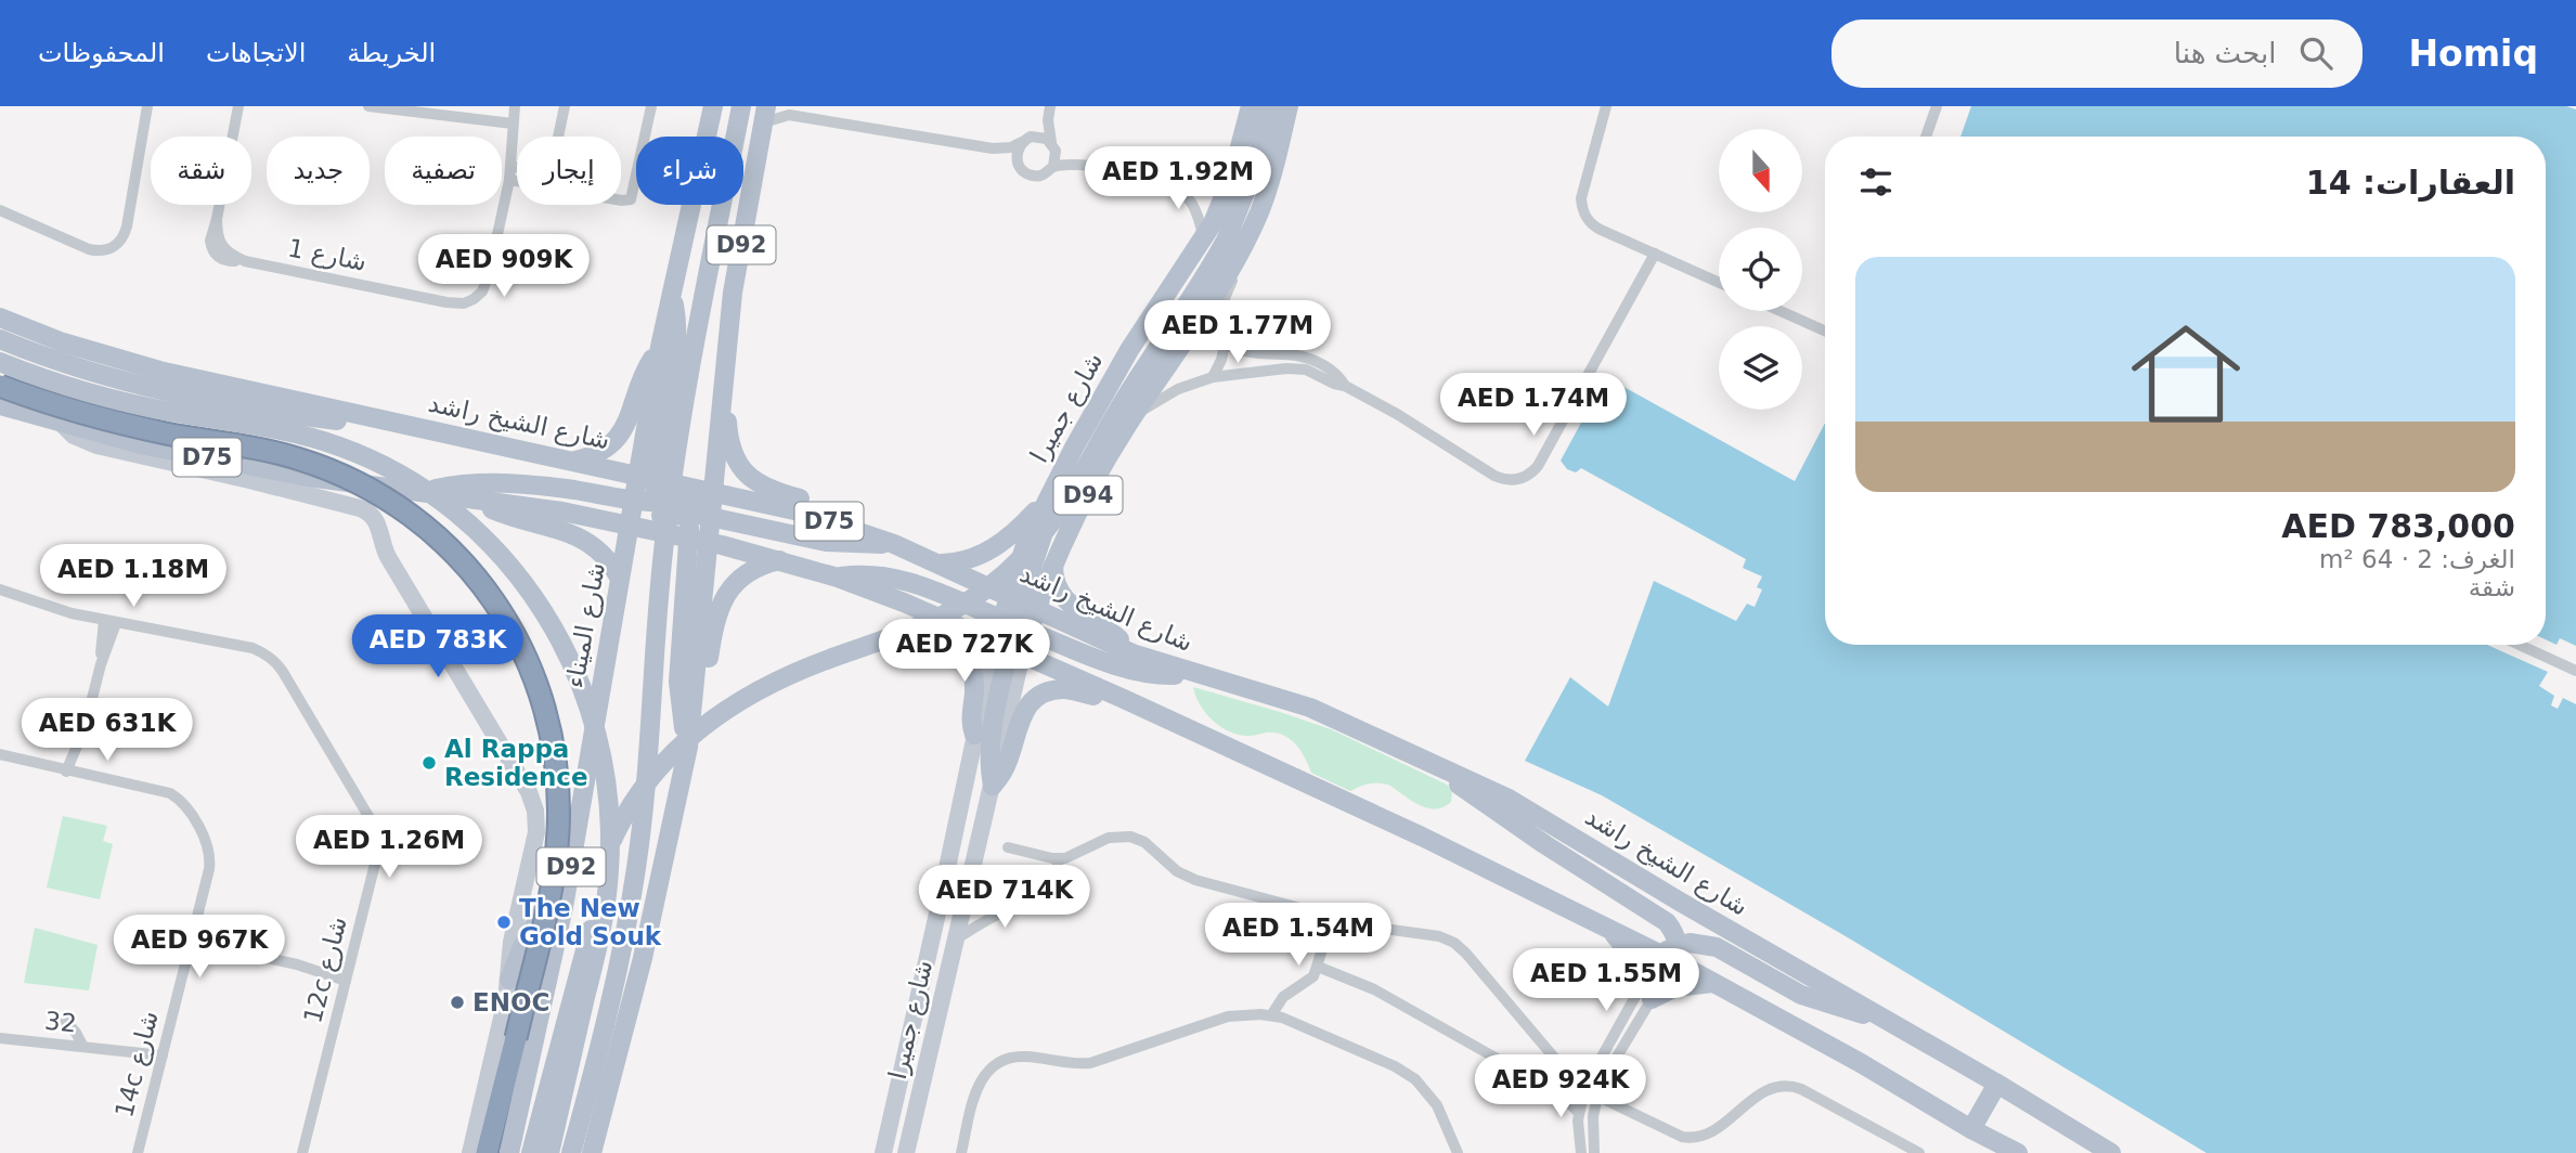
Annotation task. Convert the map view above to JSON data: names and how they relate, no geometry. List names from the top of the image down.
{
  "streets": {
    "main road": [
      "D92",
      "شارع جميرا",
      "شارع الشيخ راشد",
      "D75",
      "D94",
      "شارع الميناء"
    ],
    "street": [
      "شارع 1",
      "12c شارع",
      "32",
      "14c شارع"
    ]
  },
  "crossings": [
    ["D92", "شارع الشيخ راشد"],
    ["شارع جميرا", "شارع الشيخ راشد"],
    ["شارع الشيخ راشد", "شارع الميناء"],
    ["32", "14c شارع"]
  ],
  "places": ["Al Rappa Residence", "The New Gold Souk", "ENOC"],
  "north": "bottom",
  "page": {
    "header": "Homiq",
    "search": "ابحث هنا",
    "nav": ["الخريطة", "الاتجاهات", "المحفوظات"],
    "chip": [
      "شراء",
      "إيجار",
      "تصفية",
      "جديد",
      "شقة"
    ],
    "heading": "العقارات: 14",
    "price": [
      "AED 1.92M",
      "AED 909K",
      "AED 1.77M",
      "AED 1.74M",
      "AED 1.18M",
      "AED 783K",
      "AED 727K",
      "AED 631K",
      "AED 1.26M",
      "AED 714K",
      "AED 1.54M",
      "AED 967K",
      "AED 1.55M",
      "AED 924K"
    ],
    "list": [
      {
        "name": "AED 783,000",
        "note": "الغرف: 2 · 64 m² · شقة"
      }
    ]
  }
}
